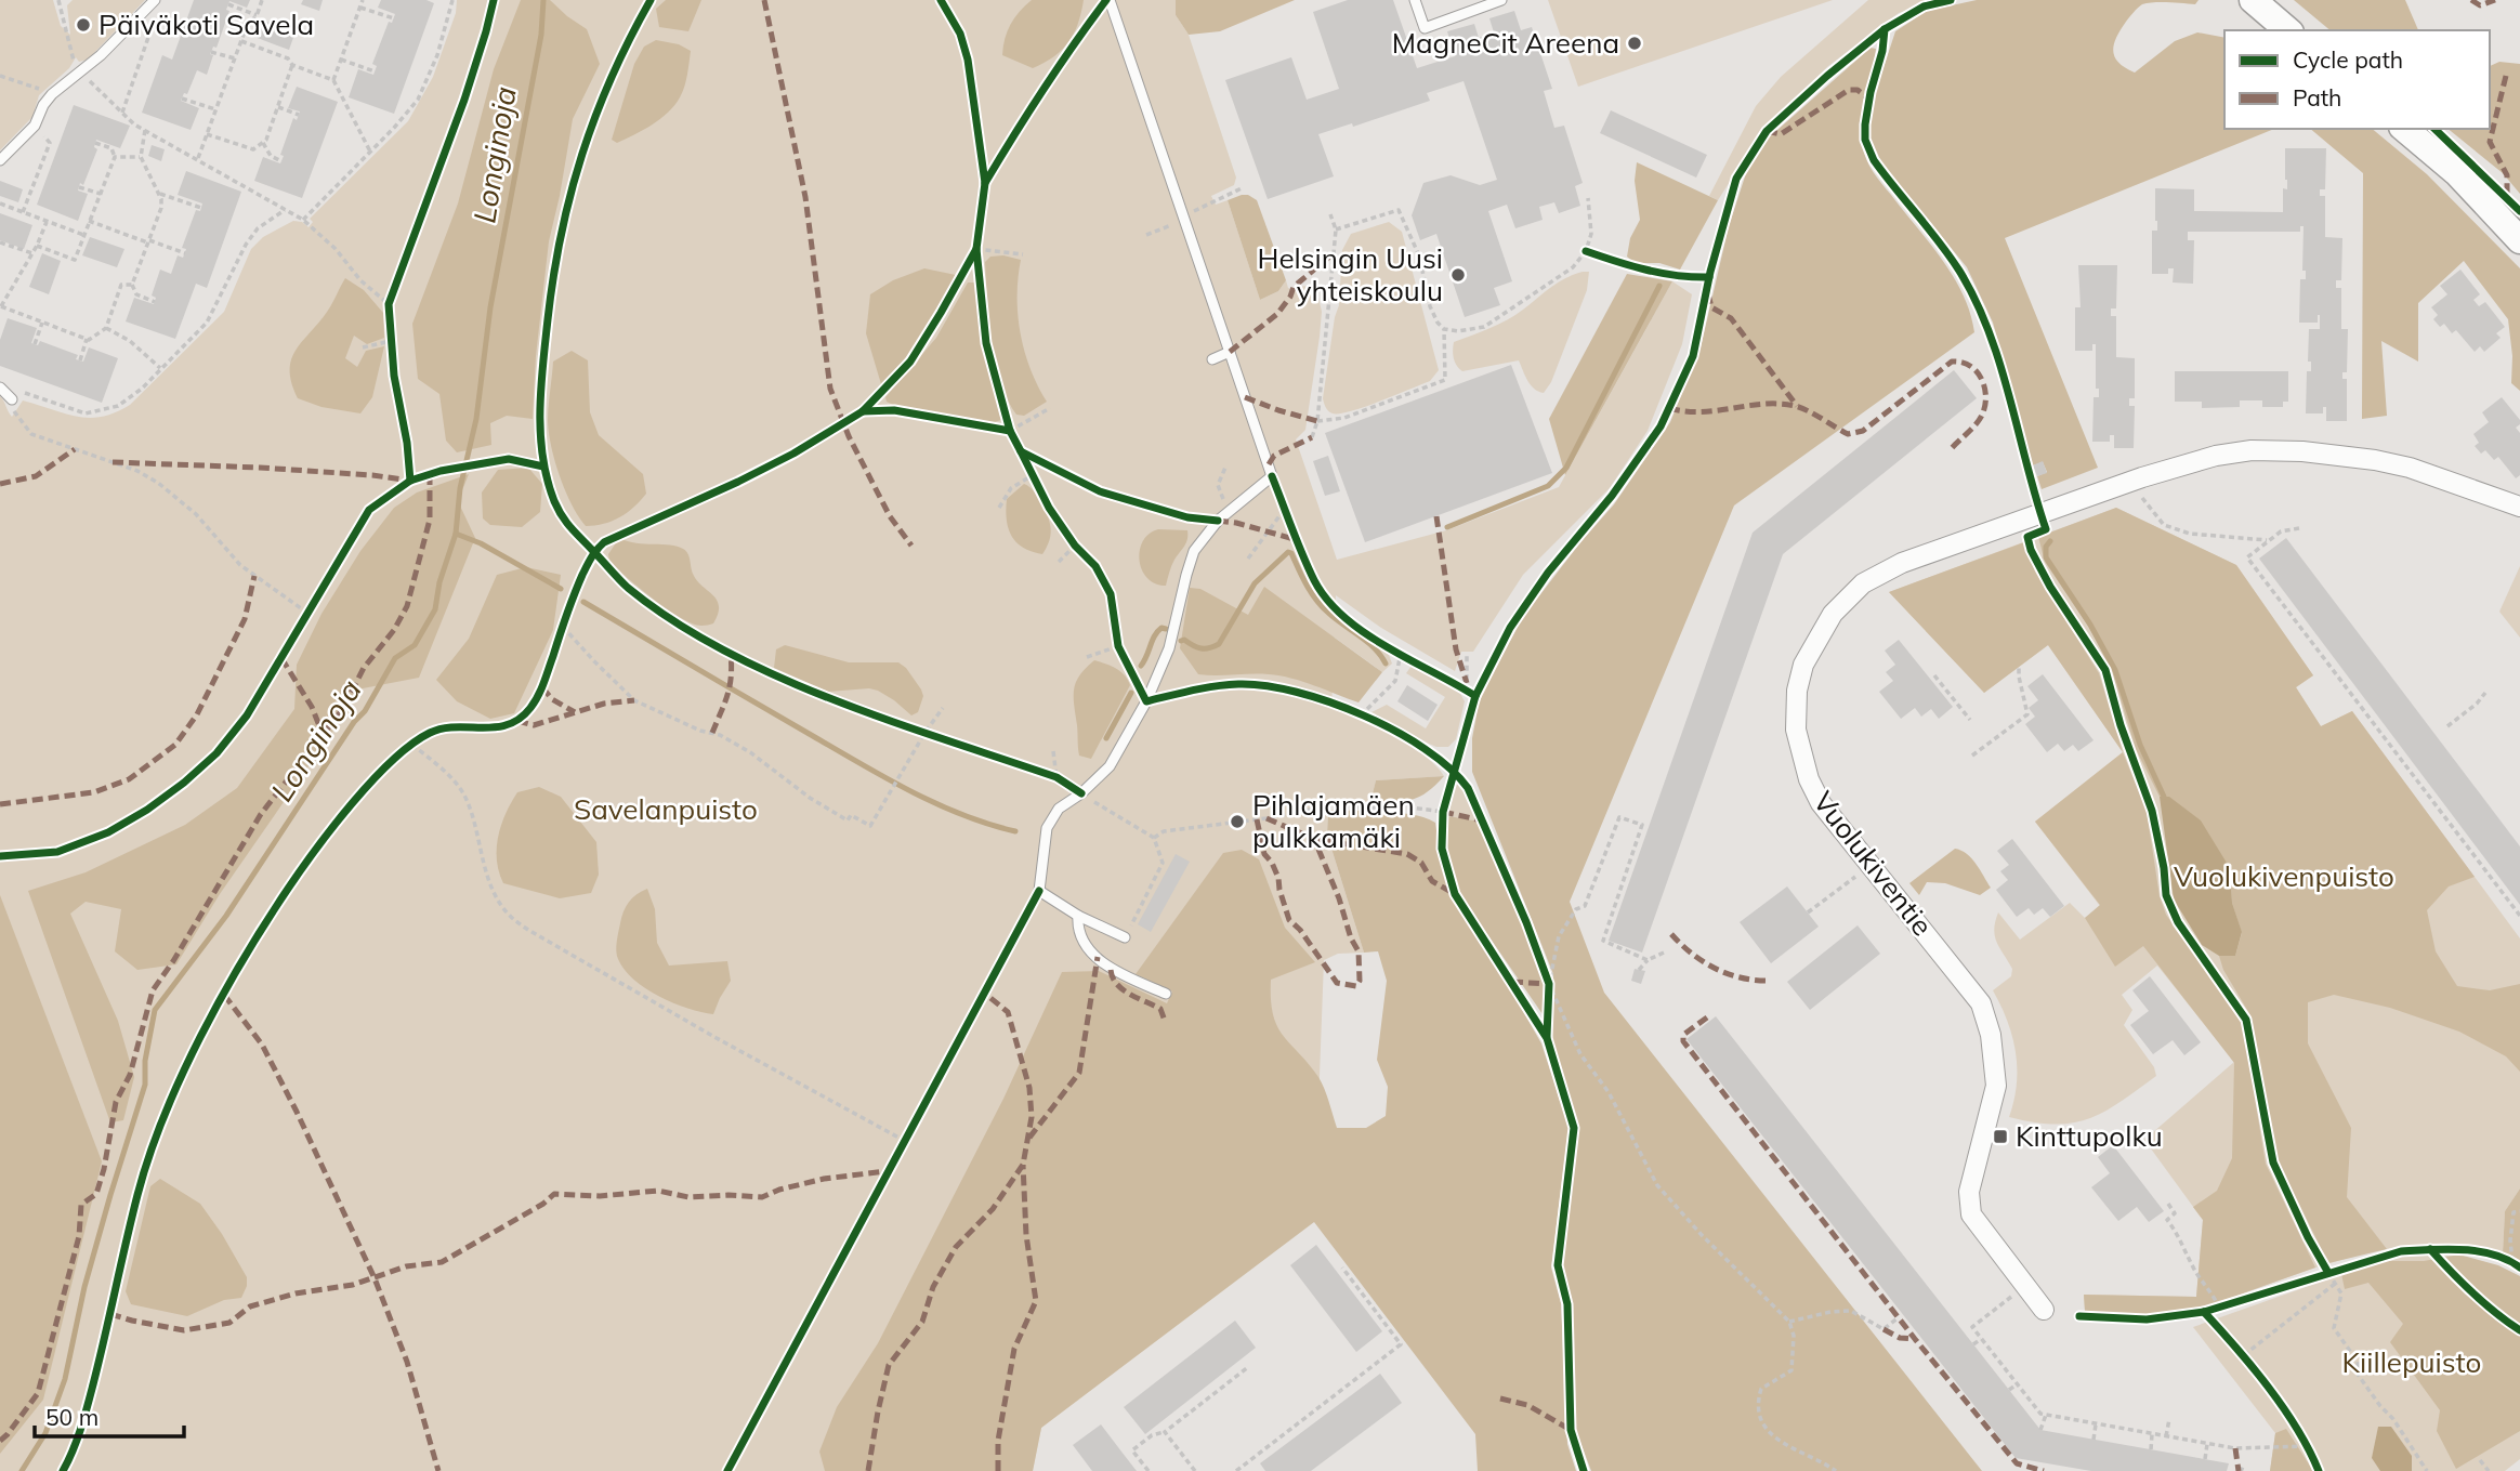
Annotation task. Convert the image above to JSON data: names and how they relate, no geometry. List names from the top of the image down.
{
  "streets": {
    "street": ["Vuolukiventie"]
  },
  "water": ["Longinoja"],
  "parks": ["Savelanpuisto", "Vuolukivenpuisto", "Kiillepuisto"],
  "places": {
    "other": [
      "Päiväkoti Savela",
      "MagneCit Areena",
      "Helsingin Uusi yhteiskoulu",
      "Pihlajamäen pulkkamäki"
    ],
    "transit": ["Kinttupolku"]
  },
  "legend": ["Cycle path", "Path"],
  "scale_bar": "50 m"
}
